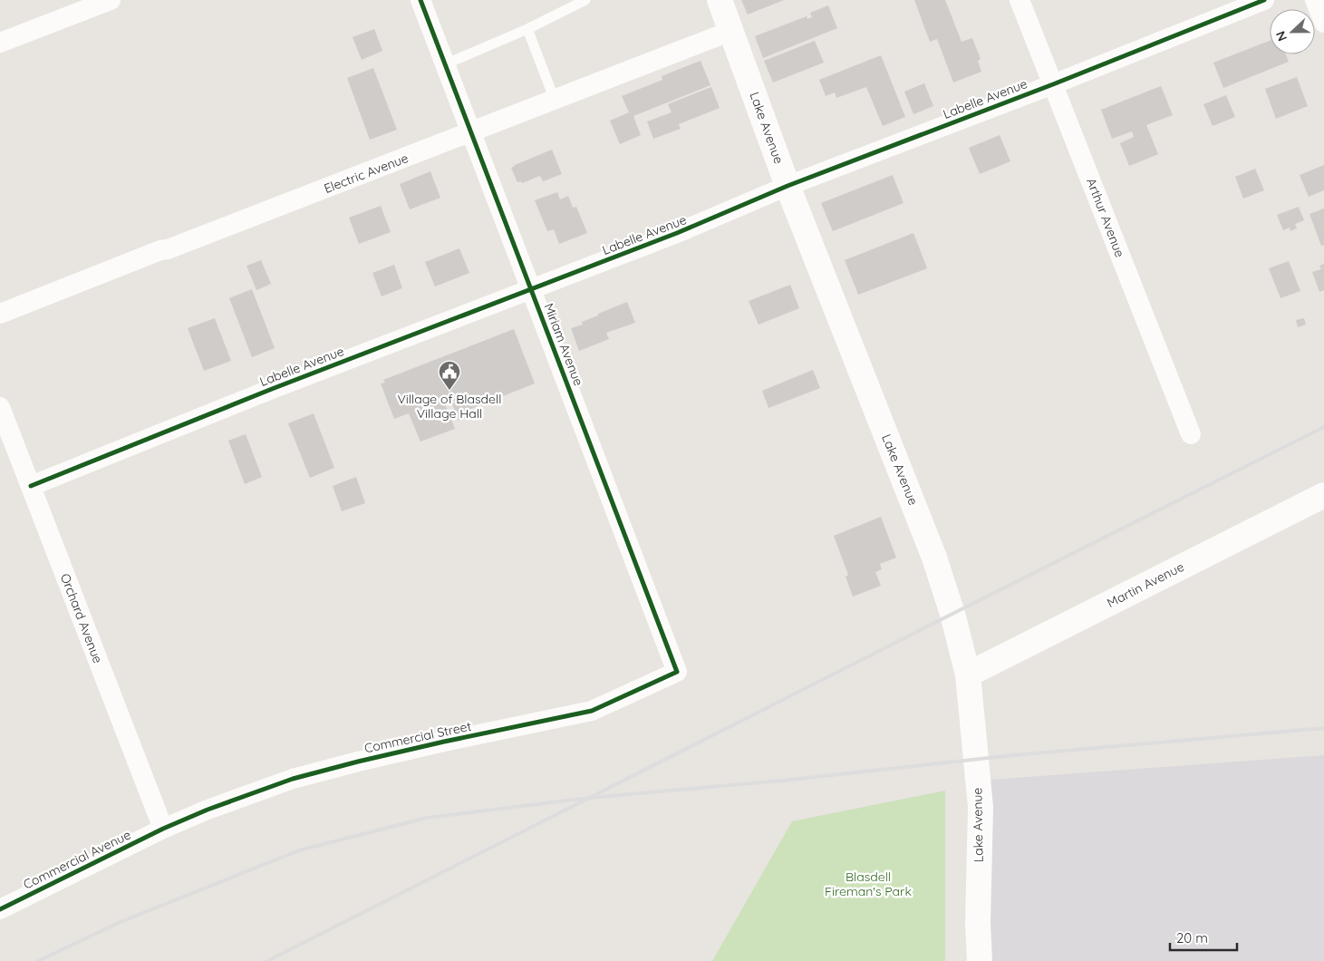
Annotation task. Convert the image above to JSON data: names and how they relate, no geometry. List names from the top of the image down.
{
  "streets": {
    "street": [
      "Labelle Avenue",
      "Lake Avenue",
      "Electric Avenue",
      "Arthur Avenue",
      "Miriam Avenue",
      "Martin Avenue",
      "Orchard Avenue",
      "Commercial Street",
      "Commercial Avenue"
    ]
  },
  "crossings": [
    ["Labelle Avenue", "Lake Avenue"],
    ["Labelle Avenue", "Arthur Avenue"],
    ["Labelle Avenue", "Miriam Avenue"],
    ["Labelle Avenue", "Orchard Avenue"],
    ["Lake Avenue", "Electric Avenue"],
    ["Lake Avenue", "Martin Avenue"],
    ["Electric Avenue", "Miriam Avenue"],
    ["Miriam Avenue", "Commercial Street"],
    ["Orchard Avenue", "Commercial Street"],
    ["Orchard Avenue", "Commercial Avenue"],
    ["Commercial Street", "Commercial Avenue"]
  ],
  "parks": ["Blasdell Fireman's Park"],
  "places": {
    "public building": ["Village of Blasdell Village Hall"]
  },
  "scale_bar": "20 m",
  "north": "left"
}
